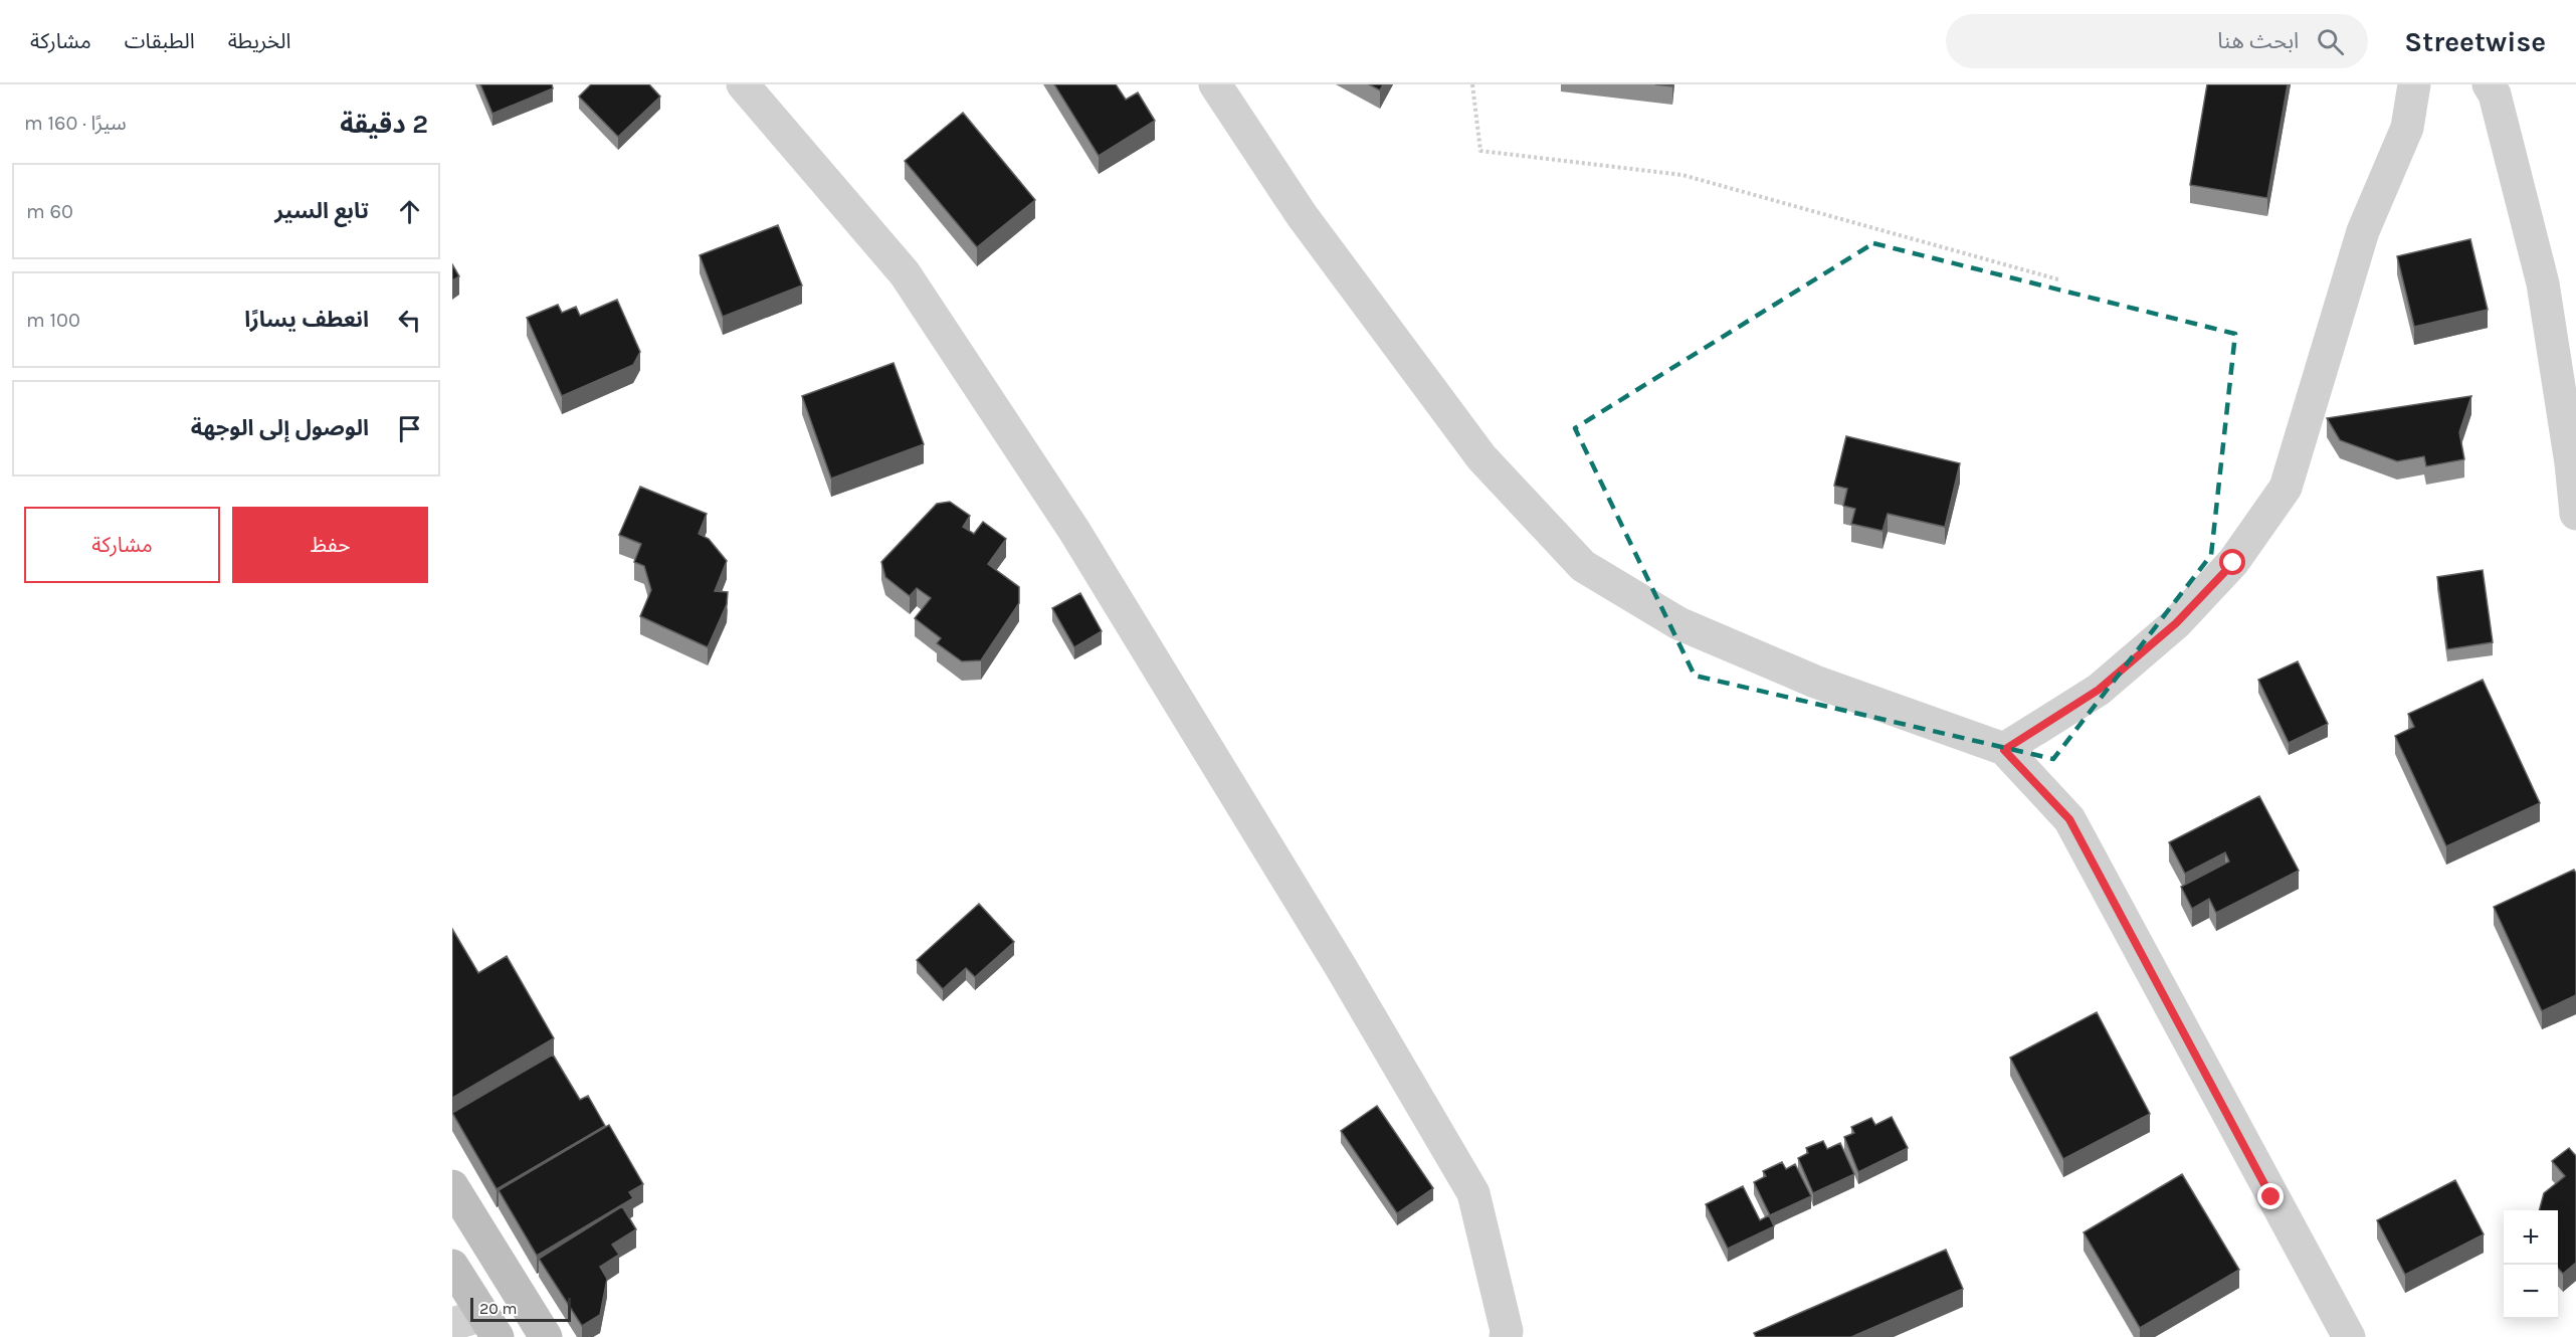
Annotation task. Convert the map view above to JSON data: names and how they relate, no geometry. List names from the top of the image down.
{
  "scale_bar": "20 m",
  "page": {
    "header": "Streetwise",
    "search": "ابحث هنا",
    "nav": ["الخريطة", "الطبقات", "مشاركة"],
    "heading": ["2 دقيقة", "سيرًا · 160 m"],
    "list": [
      ["تابع السير", "60 m"],
      ["انعطف يسارًا", "100 m"],
      "الوصول إلى الوجهة"
    ],
    "buttons": ["حفظ", "مشاركة"],
    "map_buttons": ["+", "−"],
    "scale": "20 m"
  }
}
